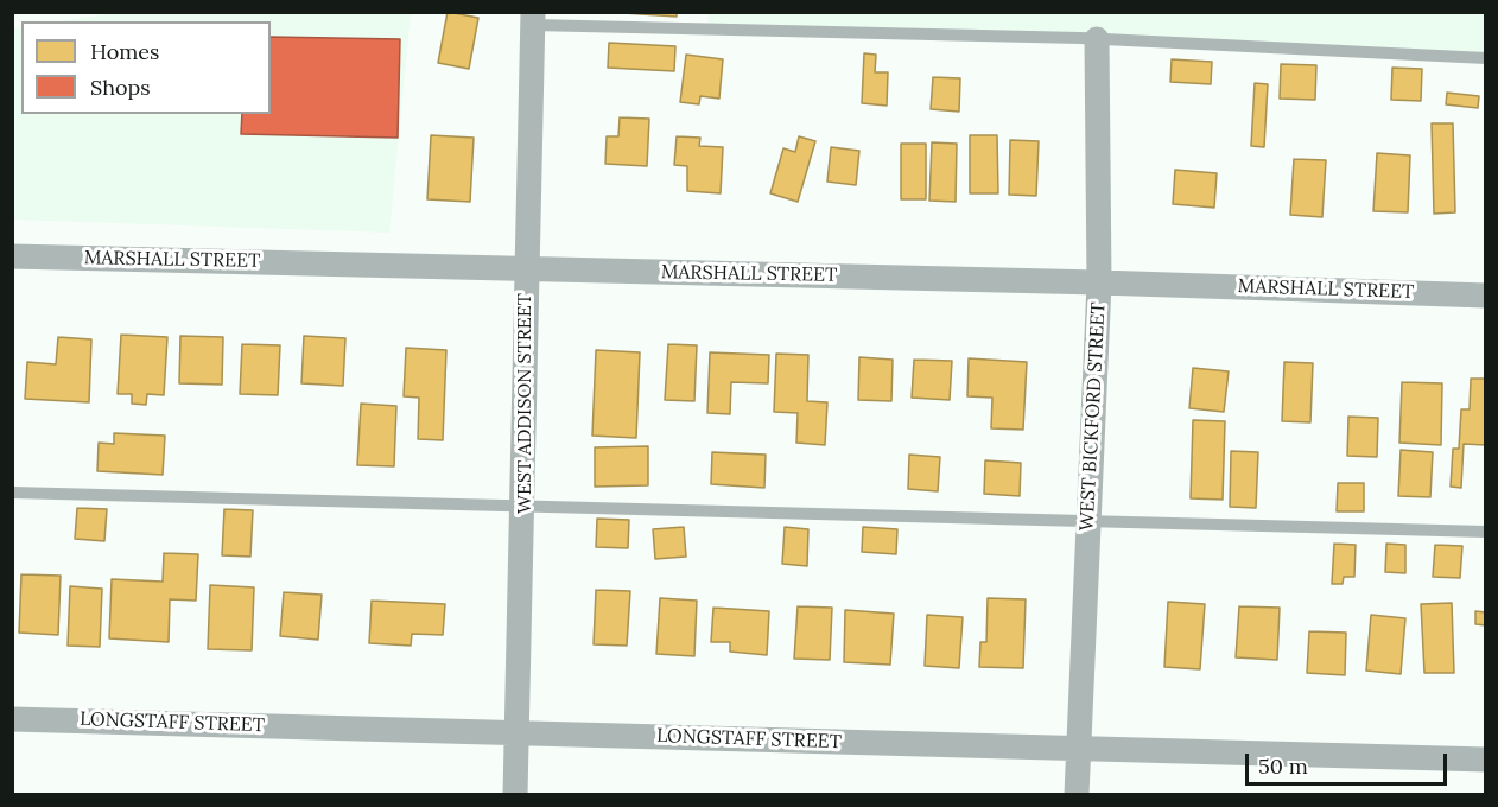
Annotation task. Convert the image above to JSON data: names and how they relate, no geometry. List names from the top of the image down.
{
  "streets": {
    "street": [
      "MARSHALL STREET",
      "WEST ADDISON STREET",
      "WEST BICKFORD STREET",
      "LONGSTAFF STREET"
    ]
  },
  "crossings": [
    ["MARSHALL STREET", "WEST ADDISON STREET"],
    ["MARSHALL STREET", "WEST BICKFORD STREET"],
    ["WEST ADDISON STREET", "LONGSTAFF STREET"],
    ["WEST BICKFORD STREET", "LONGSTAFF STREET"]
  ],
  "legend": ["Homes", "Shops"],
  "scale_bar": "50 m"
}
